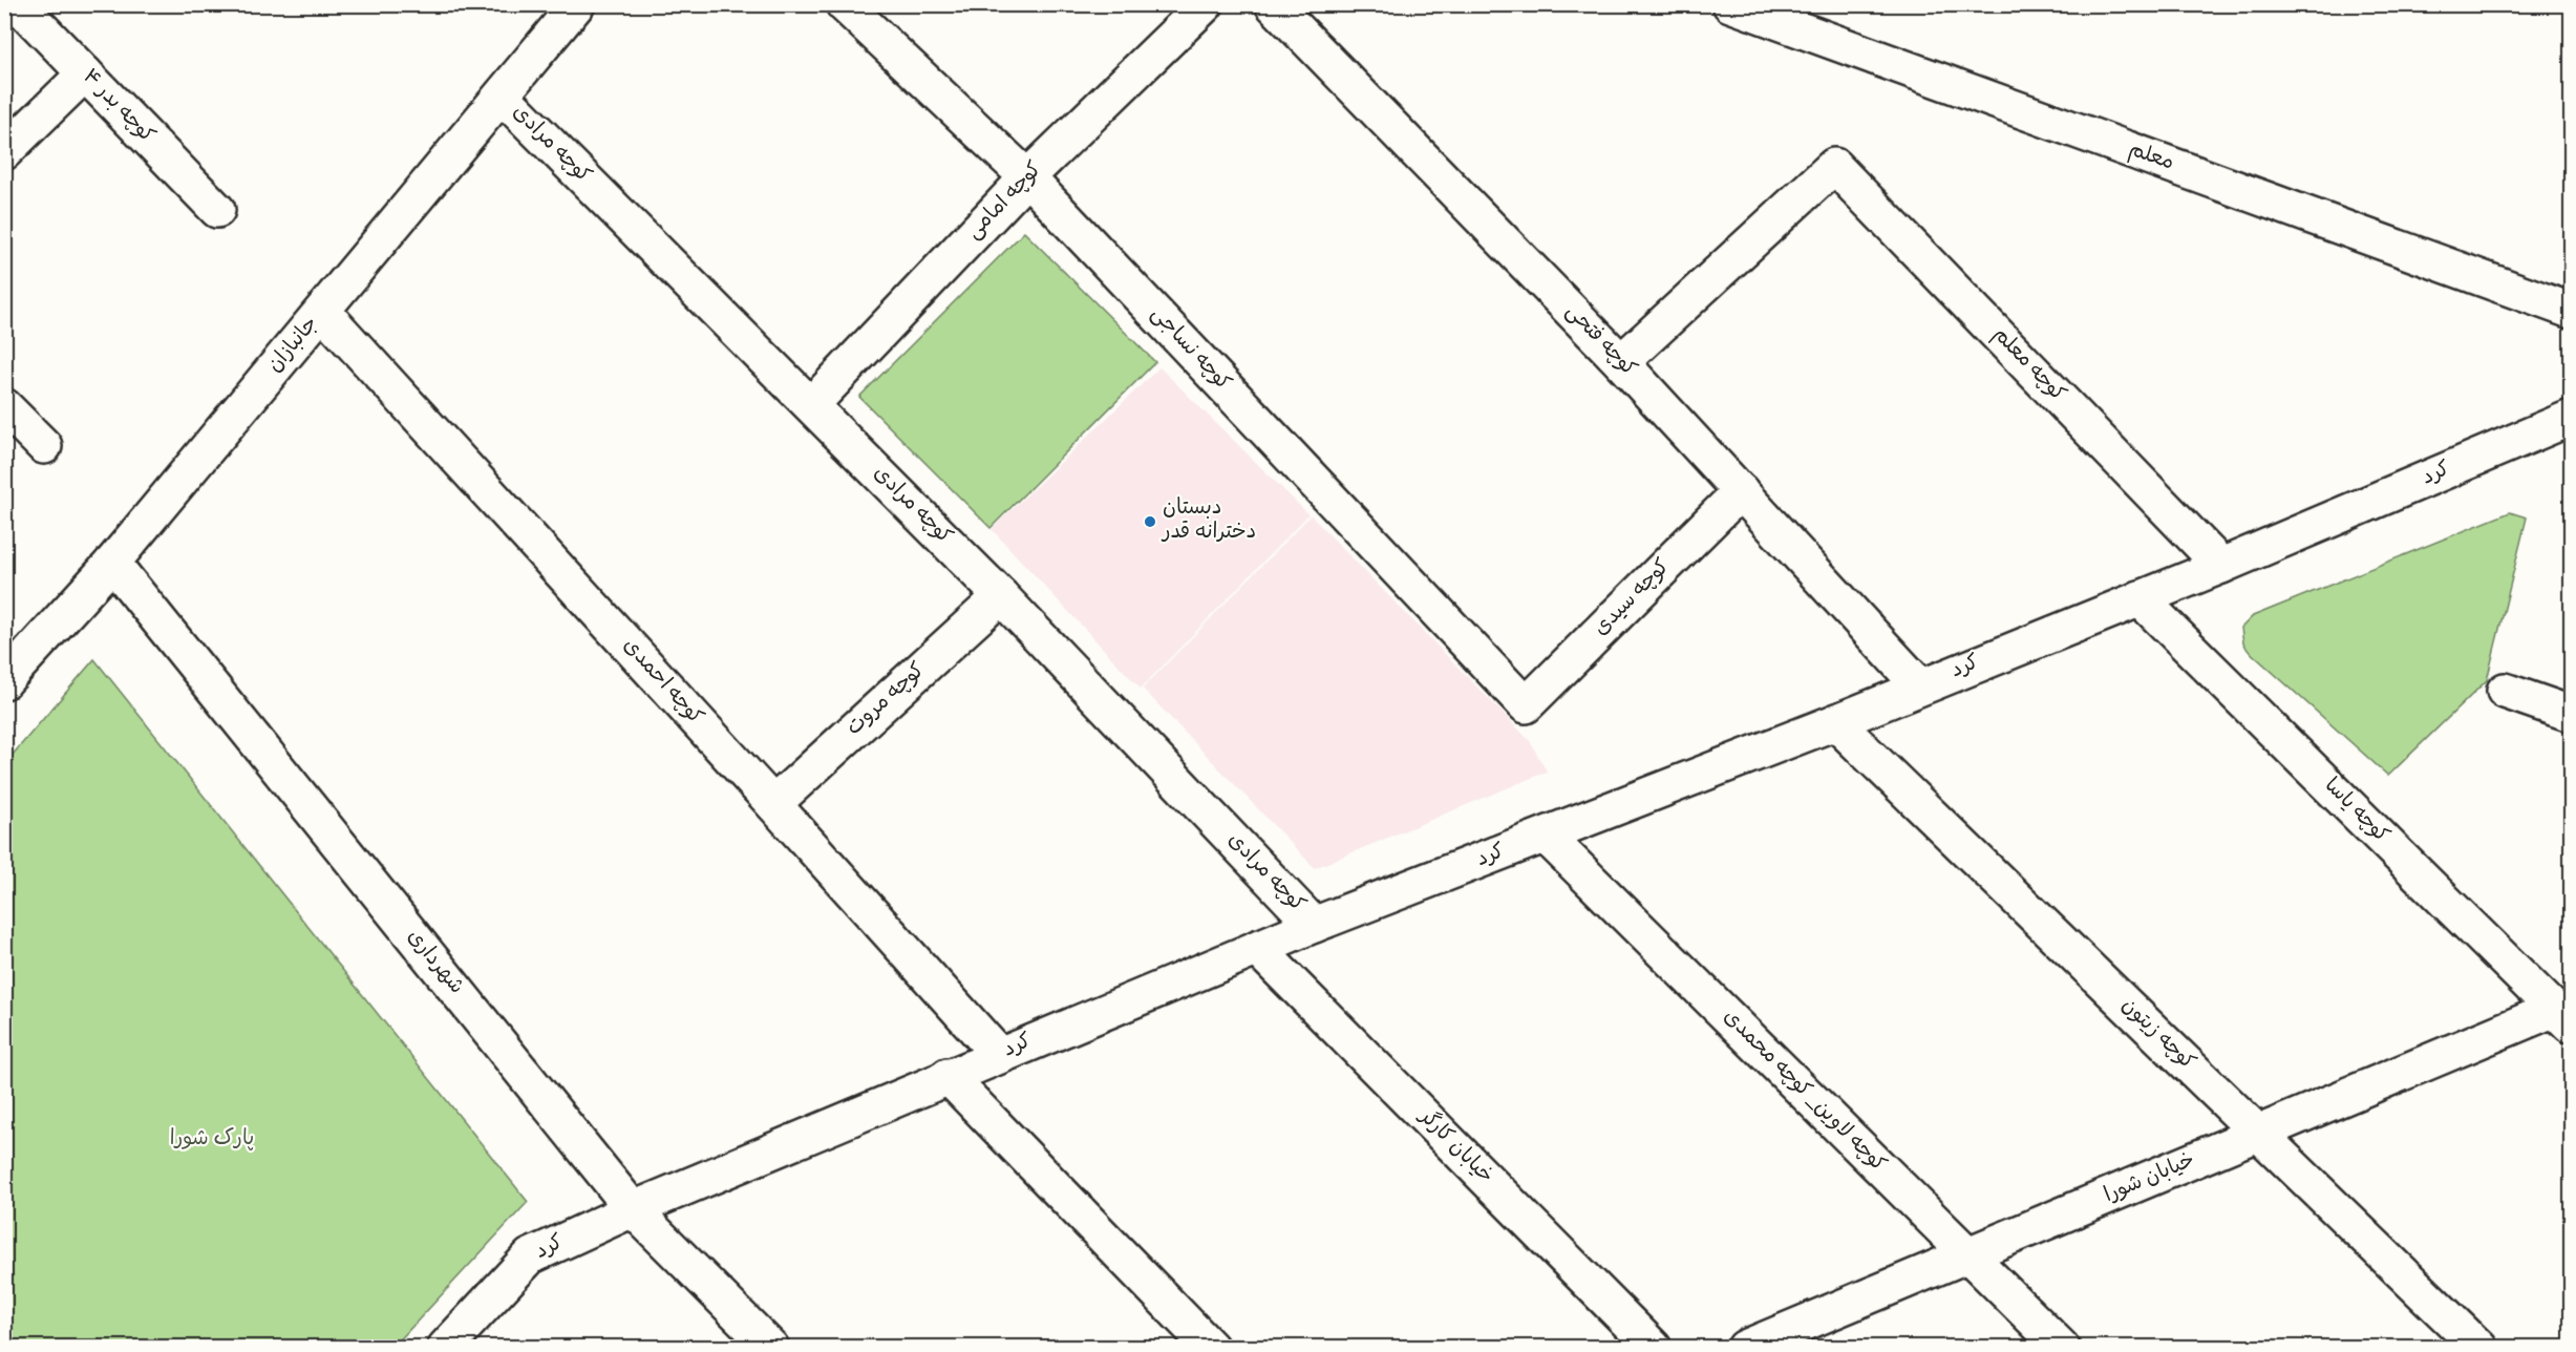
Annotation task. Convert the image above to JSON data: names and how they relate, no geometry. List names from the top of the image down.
{
  "streets": {
    "street": [
      "کوچه بدر ۴",
      "کوچه مرادی",
      "معلم",
      "کوچه امامی",
      "کوچه فتحی",
      "جانبازان",
      "کوچه نساجی",
      "کوچه معلم",
      "کرد",
      "کوچه سیدی",
      "کوچه احمدی",
      "کوچه مروت",
      "کوچه یاسا",
      "شهرداری",
      "کوچه زیتون",
      "کوچه لاوین_ کوچه محمدی",
      "خیابان کارگر",
      "خیابان شورا"
    ]
  },
  "crossings": [
    ["کوچه مرادی", "کوچه امامی"],
    ["کوچه مرادی", "جانبازان"],
    ["کوچه مرادی", "کرد"],
    ["کوچه مرادی", "کوچه مروت"],
    ["کوچه امامی", "کوچه نساجی"],
    ["کوچه فتحی", "کوچه معلم"],
    ["کوچه فتحی", "کرد"],
    ["کوچه فتحی", "کوچه سیدی"],
    ["جانبازان", "کوچه احمدی"],
    ["جانبازان", "شهرداری"],
    ["کوچه نساجی", "کوچه سیدی"],
    ["کوچه معلم", "کرد"],
    ["کرد", "کوچه احمدی"],
    ["کرد", "کوچه یاسا"],
    ["کرد", "شهرداری"],
    ["کرد", "کوچه زیتون"],
    ["کرد", "کوچه لاوین_ کوچه محمدی"],
    ["کرد", "خیابان کارگر"],
    ["کوچه احمدی", "کوچه مروت"],
    ["کوچه یاسا", "خیابان شورا"],
    ["کوچه زیتون", "خیابان شورا"],
    ["کوچه لاوین_ کوچه محمدی", "خیابان شورا"]
  ],
  "parks": ["پارک شورا"],
  "places": ["دبستان دخترانه قدر"]
}
